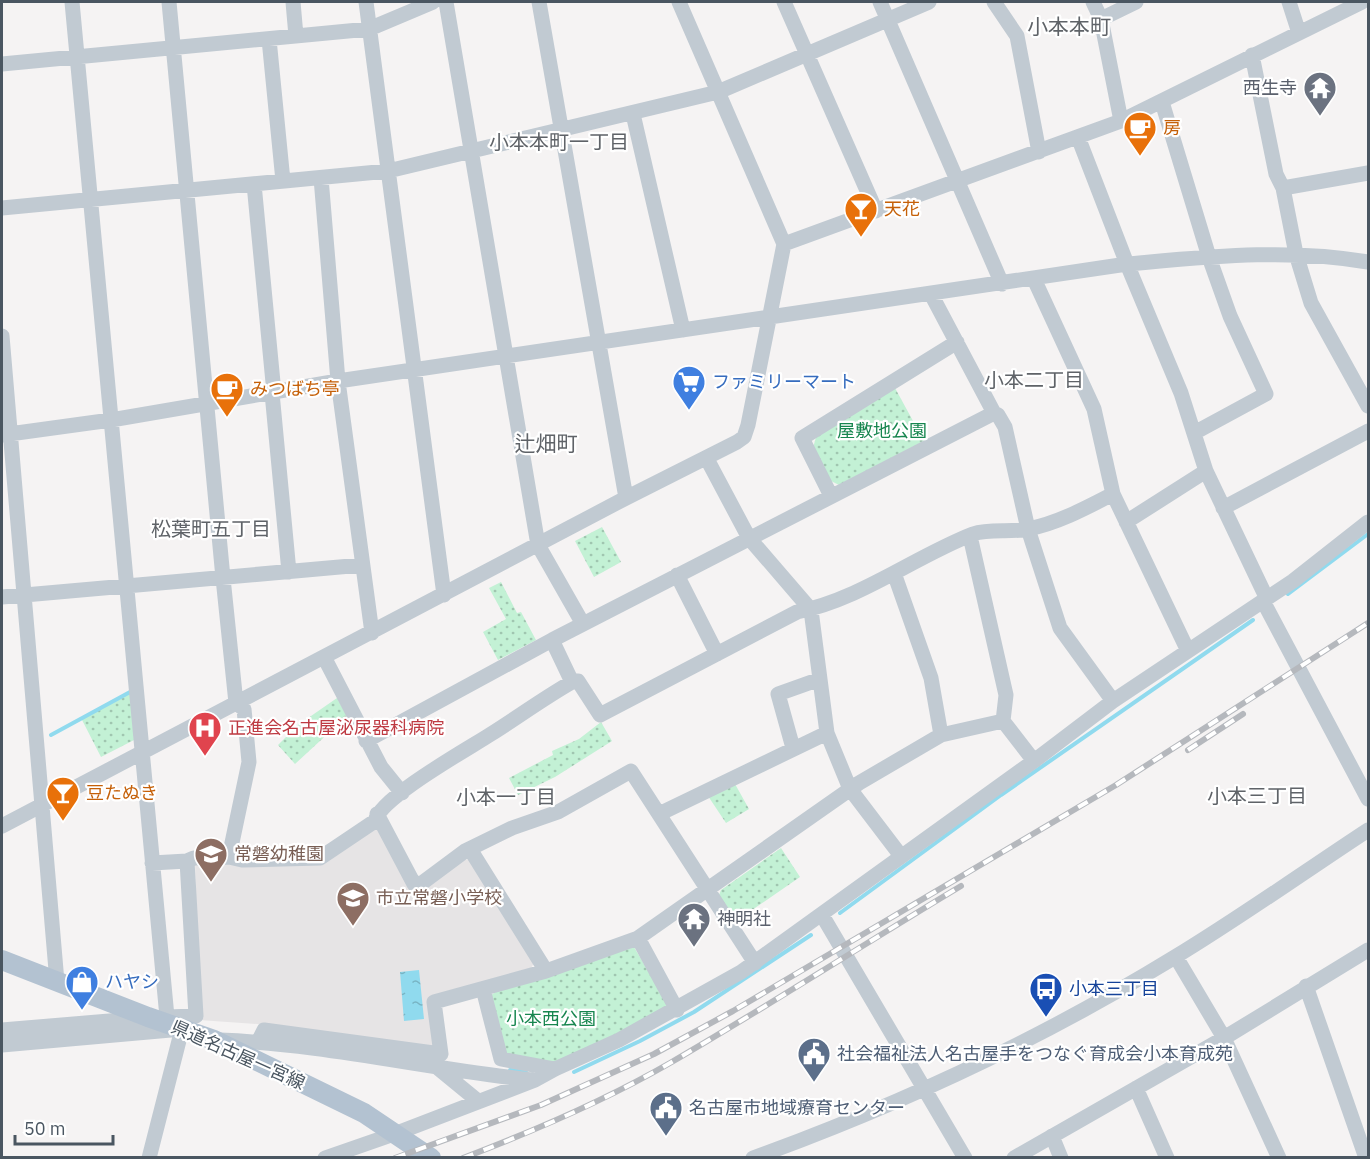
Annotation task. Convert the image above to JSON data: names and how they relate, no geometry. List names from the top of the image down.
{
  "streets": {
    "main road": ["県道名古屋一宮線"]
  },
  "districts": [
    "小本本町",
    "小本本町一丁目",
    "小本二丁目",
    "辻畑町",
    "松葉町五丁目",
    "小本三丁目",
    "小本一丁目"
  ],
  "parks": ["屋敷地公園", "小本西公園"],
  "places": {
    "temple": ["西生寺", "神明社"],
    "cafe": ["房", "みつばち亭"],
    "bar": ["天花", "豆たぬき"],
    "supermarket": ["ファミリーマート"],
    "hospital": ["正進会名古屋泌尿器科病院"],
    "school or university": ["常磐幼稚園", "市立常磐小学校"],
    "shop": ["ハヤシ"],
    "bus stop": ["小本三丁目"],
    "public building": ["社会福祉法人名古屋手をつなぐ育成会小本育成苑", "名古屋市地域療育センター"]
  },
  "scale_bar": "50 m"
}
